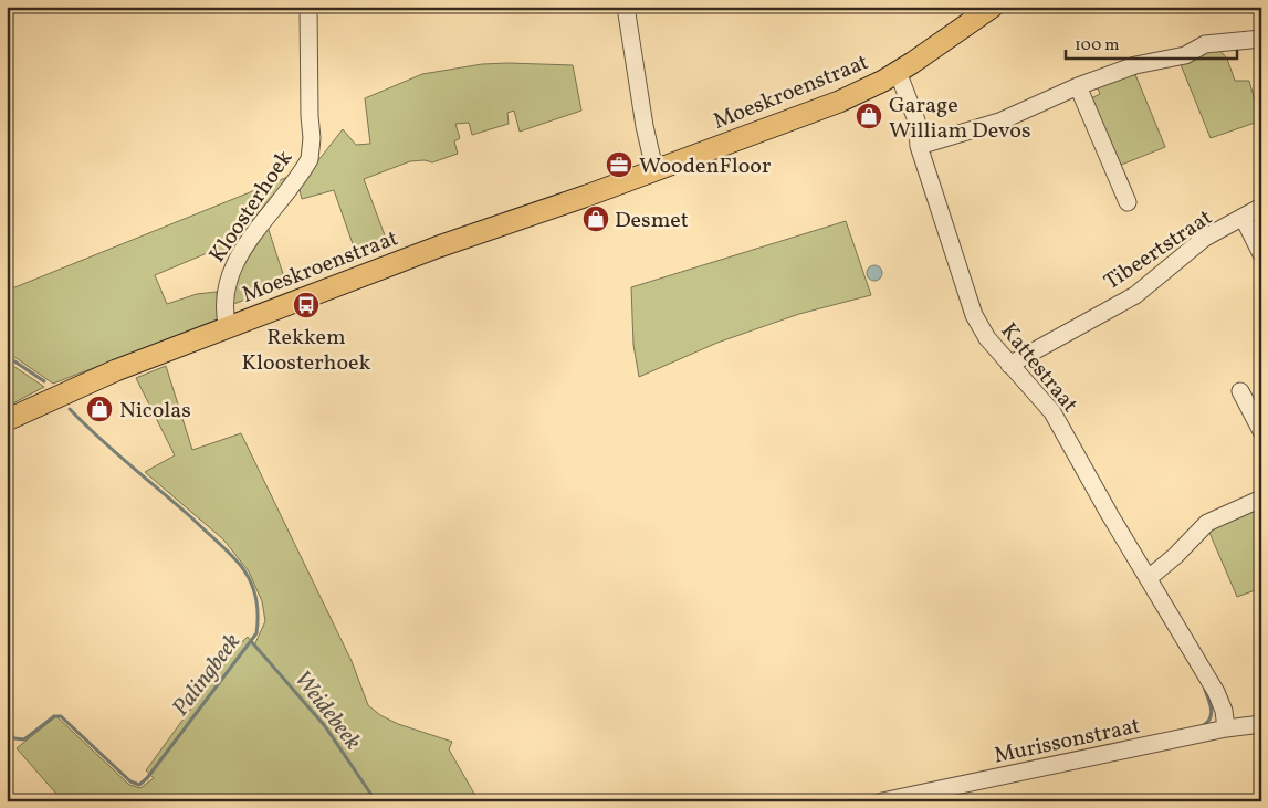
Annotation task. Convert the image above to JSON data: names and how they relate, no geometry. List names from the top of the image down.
{
  "streets": {
    "main road": ["Moeskroenstraat"],
    "street": [
      "Kloosterhoek",
      "Tibeertstraat",
      "Kattestraat",
      "Murissonstraat"
    ]
  },
  "crossings": [
    ["Moeskroenstraat", "Kloosterhoek"],
    ["Moeskroenstraat", "Kattestraat"],
    ["Tibeertstraat", "Kattestraat"],
    ["Kattestraat", "Murissonstraat"]
  ],
  "water": ["Palingbeek", "Weidebeek"],
  "places": {
    "shop": ["Garage William Devos", "Desmet", "Nicolas"],
    "office": ["WoodenFloor"],
    "bus stop": ["Rekkem Kloosterhoek"]
  },
  "scale_bar": "100 m"
}
